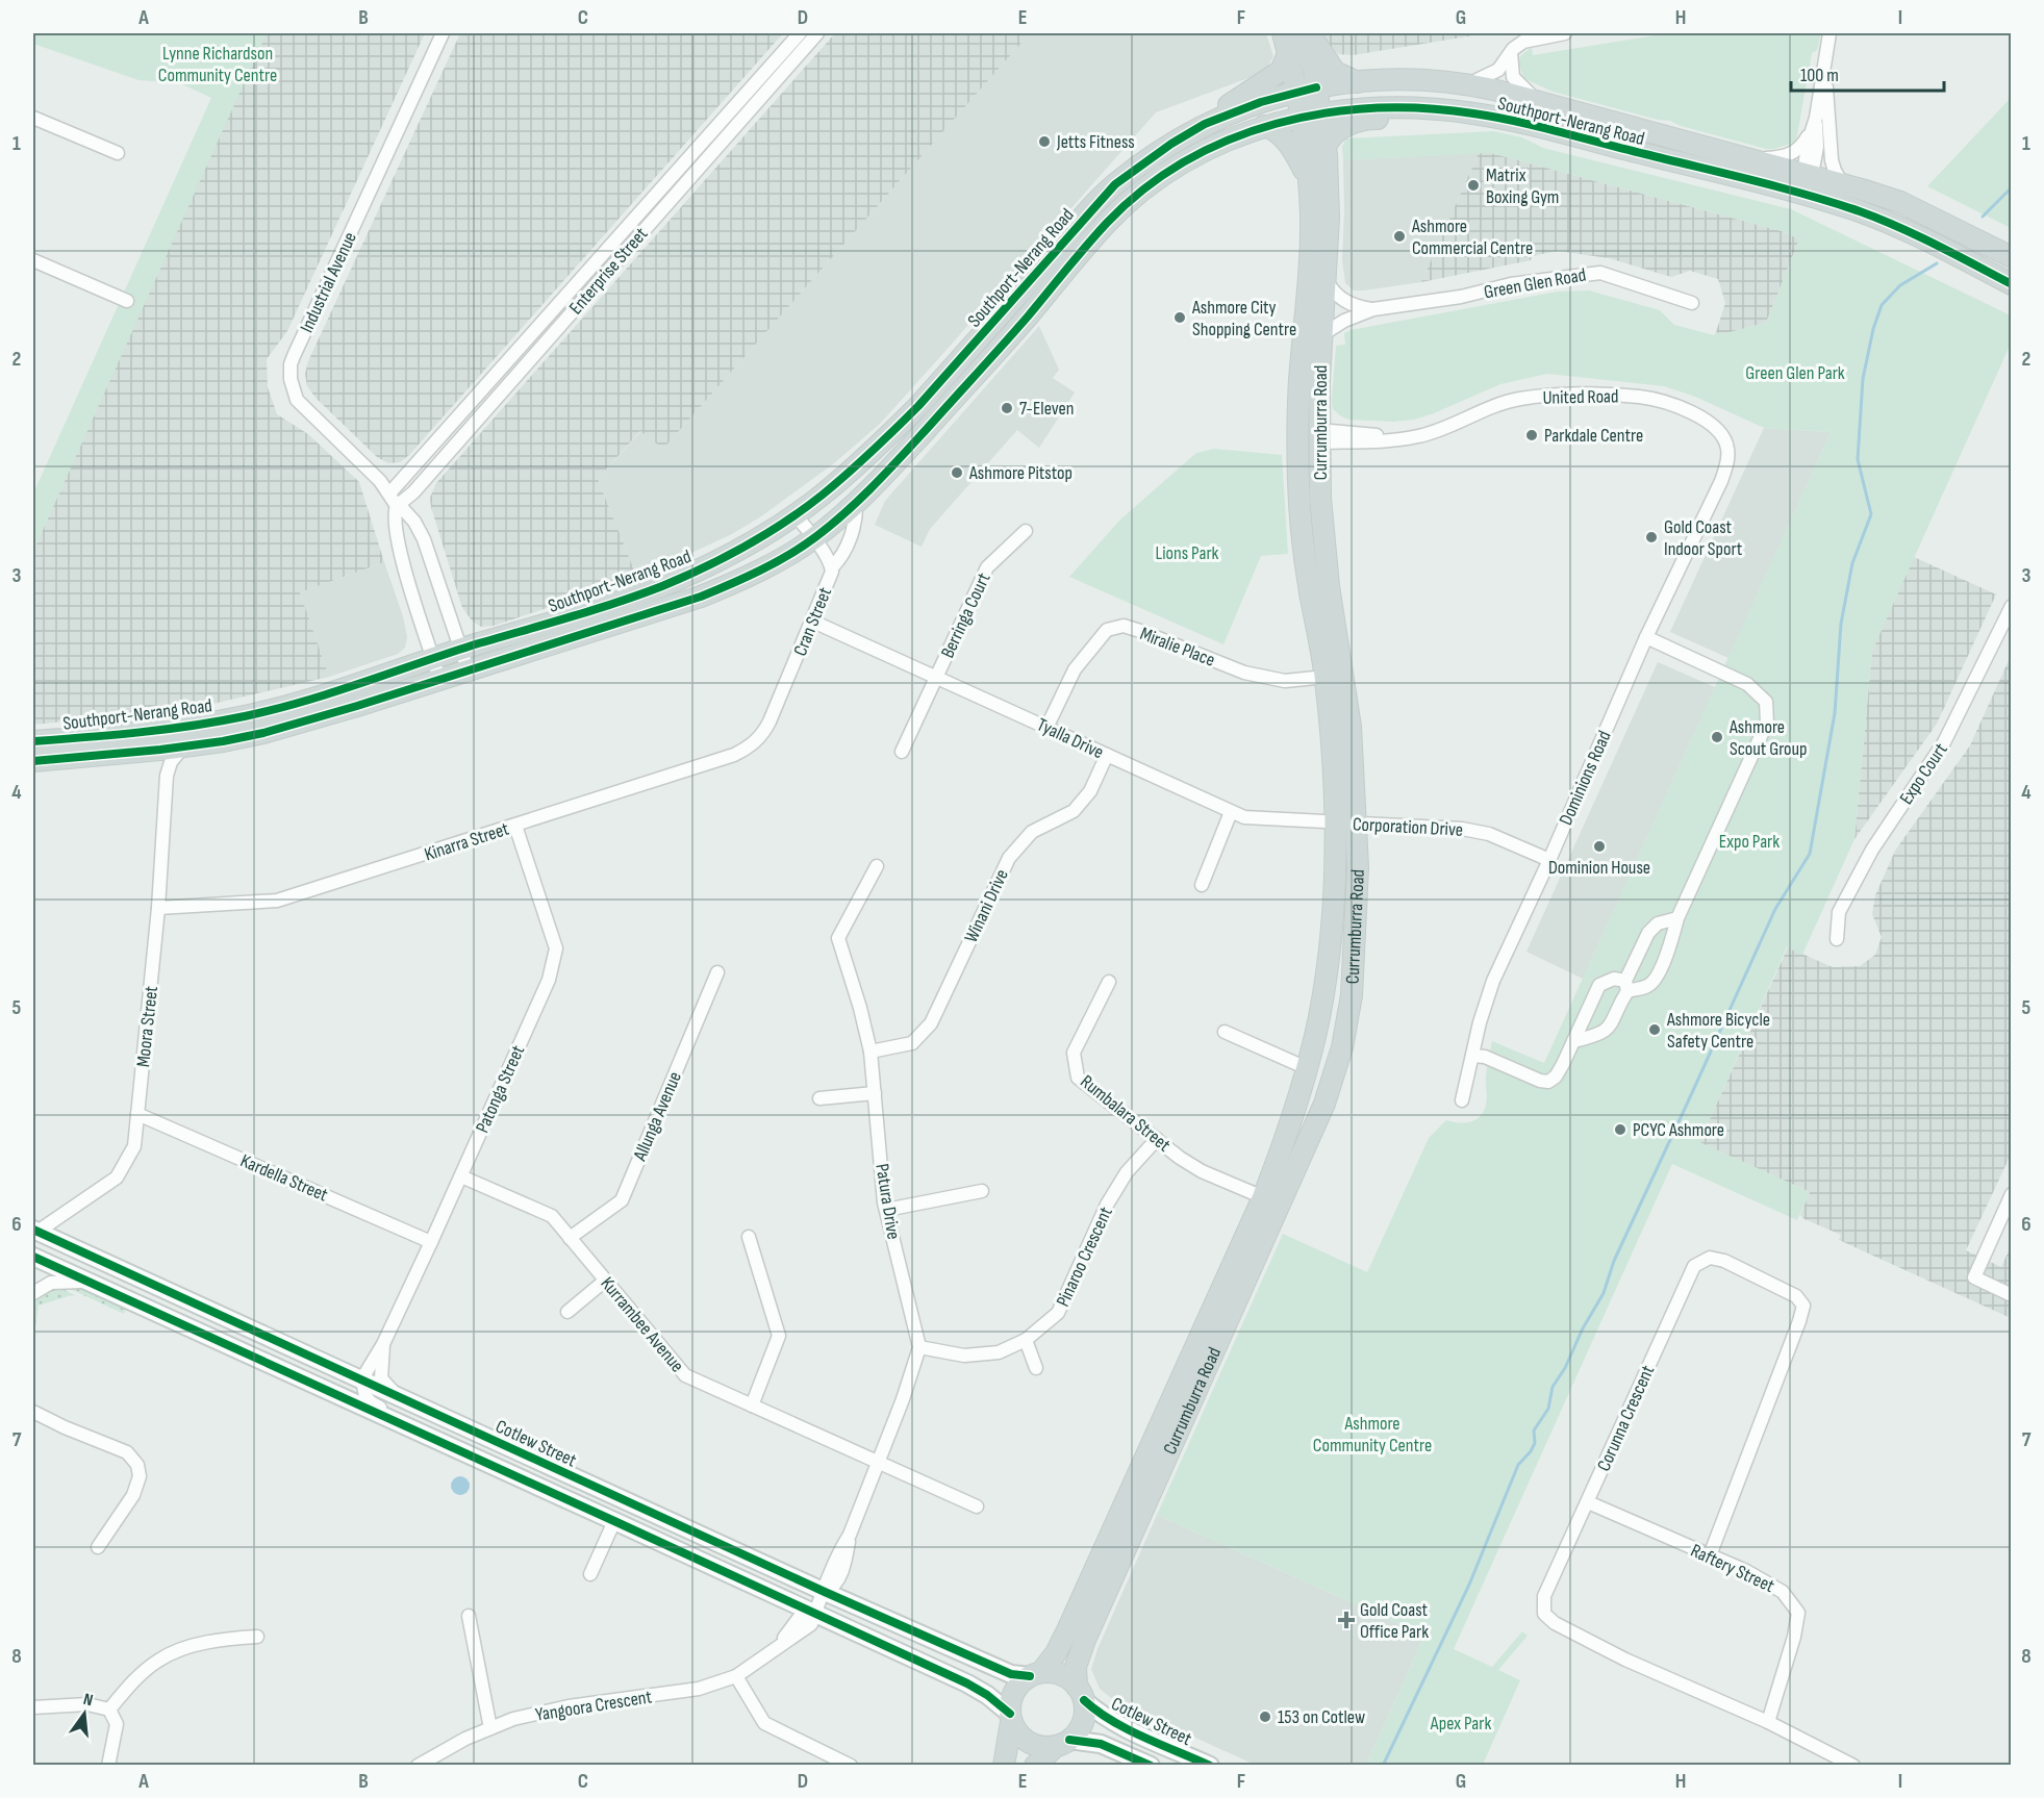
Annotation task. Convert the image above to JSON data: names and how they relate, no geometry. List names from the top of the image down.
{
  "streets": {
    "main road": ["Southport-Nerang Road", "Currumburra Road", "Cotlew Street"],
    "street": [
      "Enterprise Street",
      "Industrial Avenue",
      "Green Glen Road",
      "United Road",
      "Berringa Court",
      "Cran Street",
      "Miralie Place",
      "Tyalla Drive",
      "Expo Court",
      "Dominions Road",
      "Corporation Drive",
      "Kinarra Street",
      "Winani Drive",
      "Moora Street",
      "Patonga Street",
      "Rumbalara Street",
      "Allunga Avenue",
      "Kardella Street",
      "Patura Drive",
      "Pinaroo Crescent",
      "Kurrambee Avenue",
      "Corunna Crescent",
      "Raftery Street",
      "Yangoora Crescent"
    ]
  },
  "crossings": [
    ["Southport-Nerang Road", "Industrial Avenue"],
    ["Southport-Nerang Road", "Currumburra Road"],
    ["Southport-Nerang Road", "Cran Street"],
    ["Southport-Nerang Road", "Moora Street"],
    ["Enterprise Street", "Industrial Avenue"],
    ["Green Glen Road", "Currumburra Road"],
    ["United Road", "Currumburra Road"],
    ["United Road", "Dominions Road"],
    ["Currumburra Road", "Miralie Place"],
    ["Currumburra Road", "Tyalla Drive"],
    ["Currumburra Road", "Corporation Drive"],
    ["Currumburra Road", "Rumbalara Street"],
    ["Currumburra Road", "Cotlew Street"],
    ["Berringa Court", "Tyalla Drive"],
    ["Cran Street", "Tyalla Drive"],
    ["Cran Street", "Kinarra Street"],
    ["Miralie Place", "Tyalla Drive"],
    ["Tyalla Drive", "Corporation Drive"],
    ["Tyalla Drive", "Winani Drive"],
    ["Dominions Road", "Corporation Drive"],
    ["Kinarra Street", "Moora Street"],
    ["Kinarra Street", "Patonga Street"],
    ["Winani Drive", "Patura Drive"],
    ["Moora Street", "Kardella Street"],
    ["Moora Street", "Cotlew Street"],
    ["Patonga Street", "Kardella Street"],
    ["Patonga Street", "Kurrambee Avenue"],
    ["Patonga Street", "Cotlew Street"],
    ["Rumbalara Street", "Pinaroo Crescent"],
    ["Allunga Avenue", "Kurrambee Avenue"],
    ["Patura Drive", "Pinaroo Crescent"],
    ["Corunna Crescent", "Raftery Street"],
    ["Cotlew Street", "Yangoora Crescent"]
  ],
  "parks": [
    "Lynne Richardson Community Centre",
    "Green Glen Park",
    "Lions Park",
    "Expo Park",
    "Ashmore Community Centre",
    "Apex Park"
  ],
  "places": {
    "other": [
      "Jetts Fitness",
      "Matrix Boxing Gym",
      "Ashmore Commercial Centre",
      "Ashmore City Shopping Centre",
      "7-Eleven",
      "Parkdale Centre",
      "Ashmore Pitstop",
      "Gold Coast Indoor Sport",
      "Ashmore Scout Group",
      "Dominion House",
      "Ashmore Bicycle Safety Centre",
      "PCYC Ashmore",
      "153 on Cotlew"
    ],
    "health": ["Gold Coast Office Park"]
  },
  "scale_bar": "100 m",
  "north": "top",
  "grid": {
    "columns": [
      "A",
      "B",
      "C",
      "D",
      "E",
      "F",
      "G",
      "H",
      "I"
    ],
    "rows": [
      "1",
      "2",
      "3",
      "4",
      "5",
      "6",
      "7",
      "8"
    ]
  }
}
